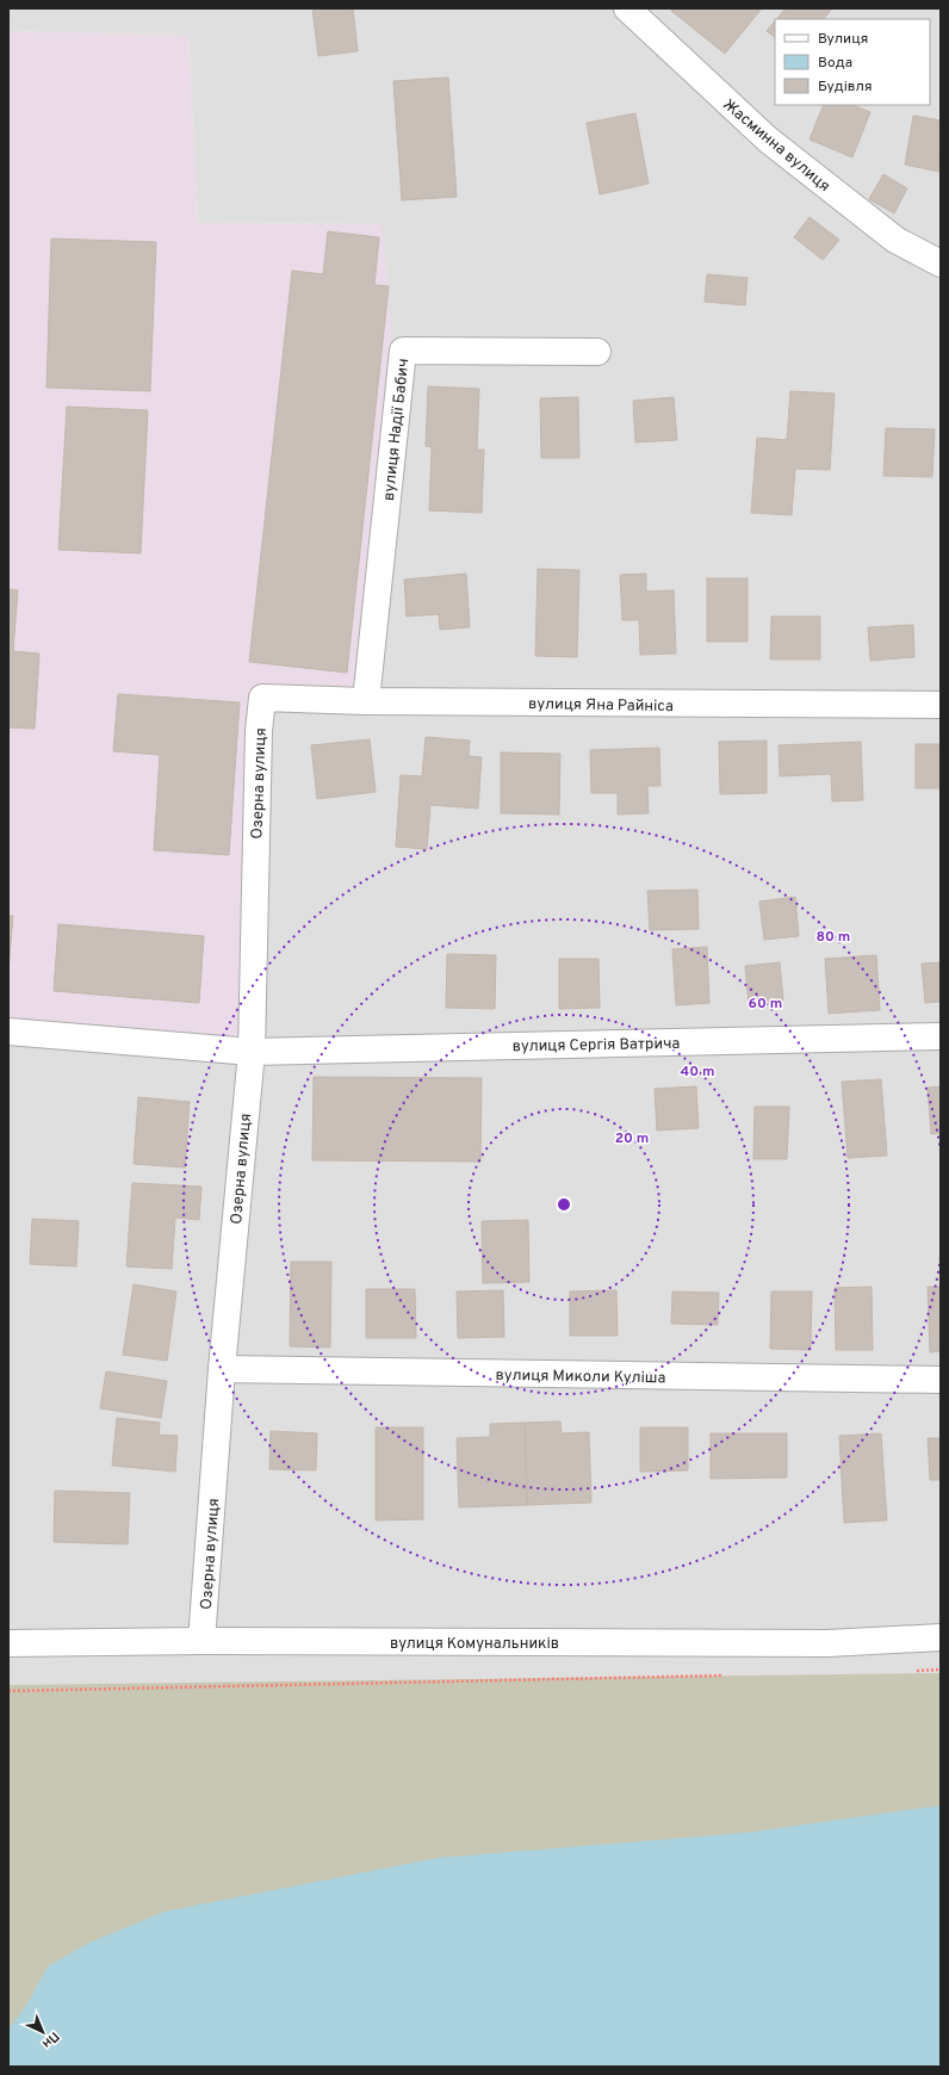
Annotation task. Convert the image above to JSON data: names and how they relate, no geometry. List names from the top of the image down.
{
  "streets": {
    "street": [
      "Жасминна вулиця",
      "вулиця Надії Бабич",
      "вулиця Яна Райніса",
      "Озерна вулиця",
      "вулиця Сергія Ватрича",
      "вулиця Миколи Куліша",
      "вулиця Комунальників"
    ]
  },
  "crossings": [
    ["вулиця Надії Бабич", "вулиця Яна Райніса"],
    ["вулиця Яна Райніса", "Озерна вулиця"],
    ["Озерна вулиця", "вулиця Сергія Ватрича"],
    ["Озерна вулиця", "вулиця Миколи Куліша"],
    ["Озерна вулиця", "вулиця Комунальників"]
  ],
  "legend": ["Вулиця", "Вода", "Будівля"],
  "north": "bottom right",
  "rings": [
    "80 m",
    "60 m",
    "40 m",
    "20 m"
  ]
}
